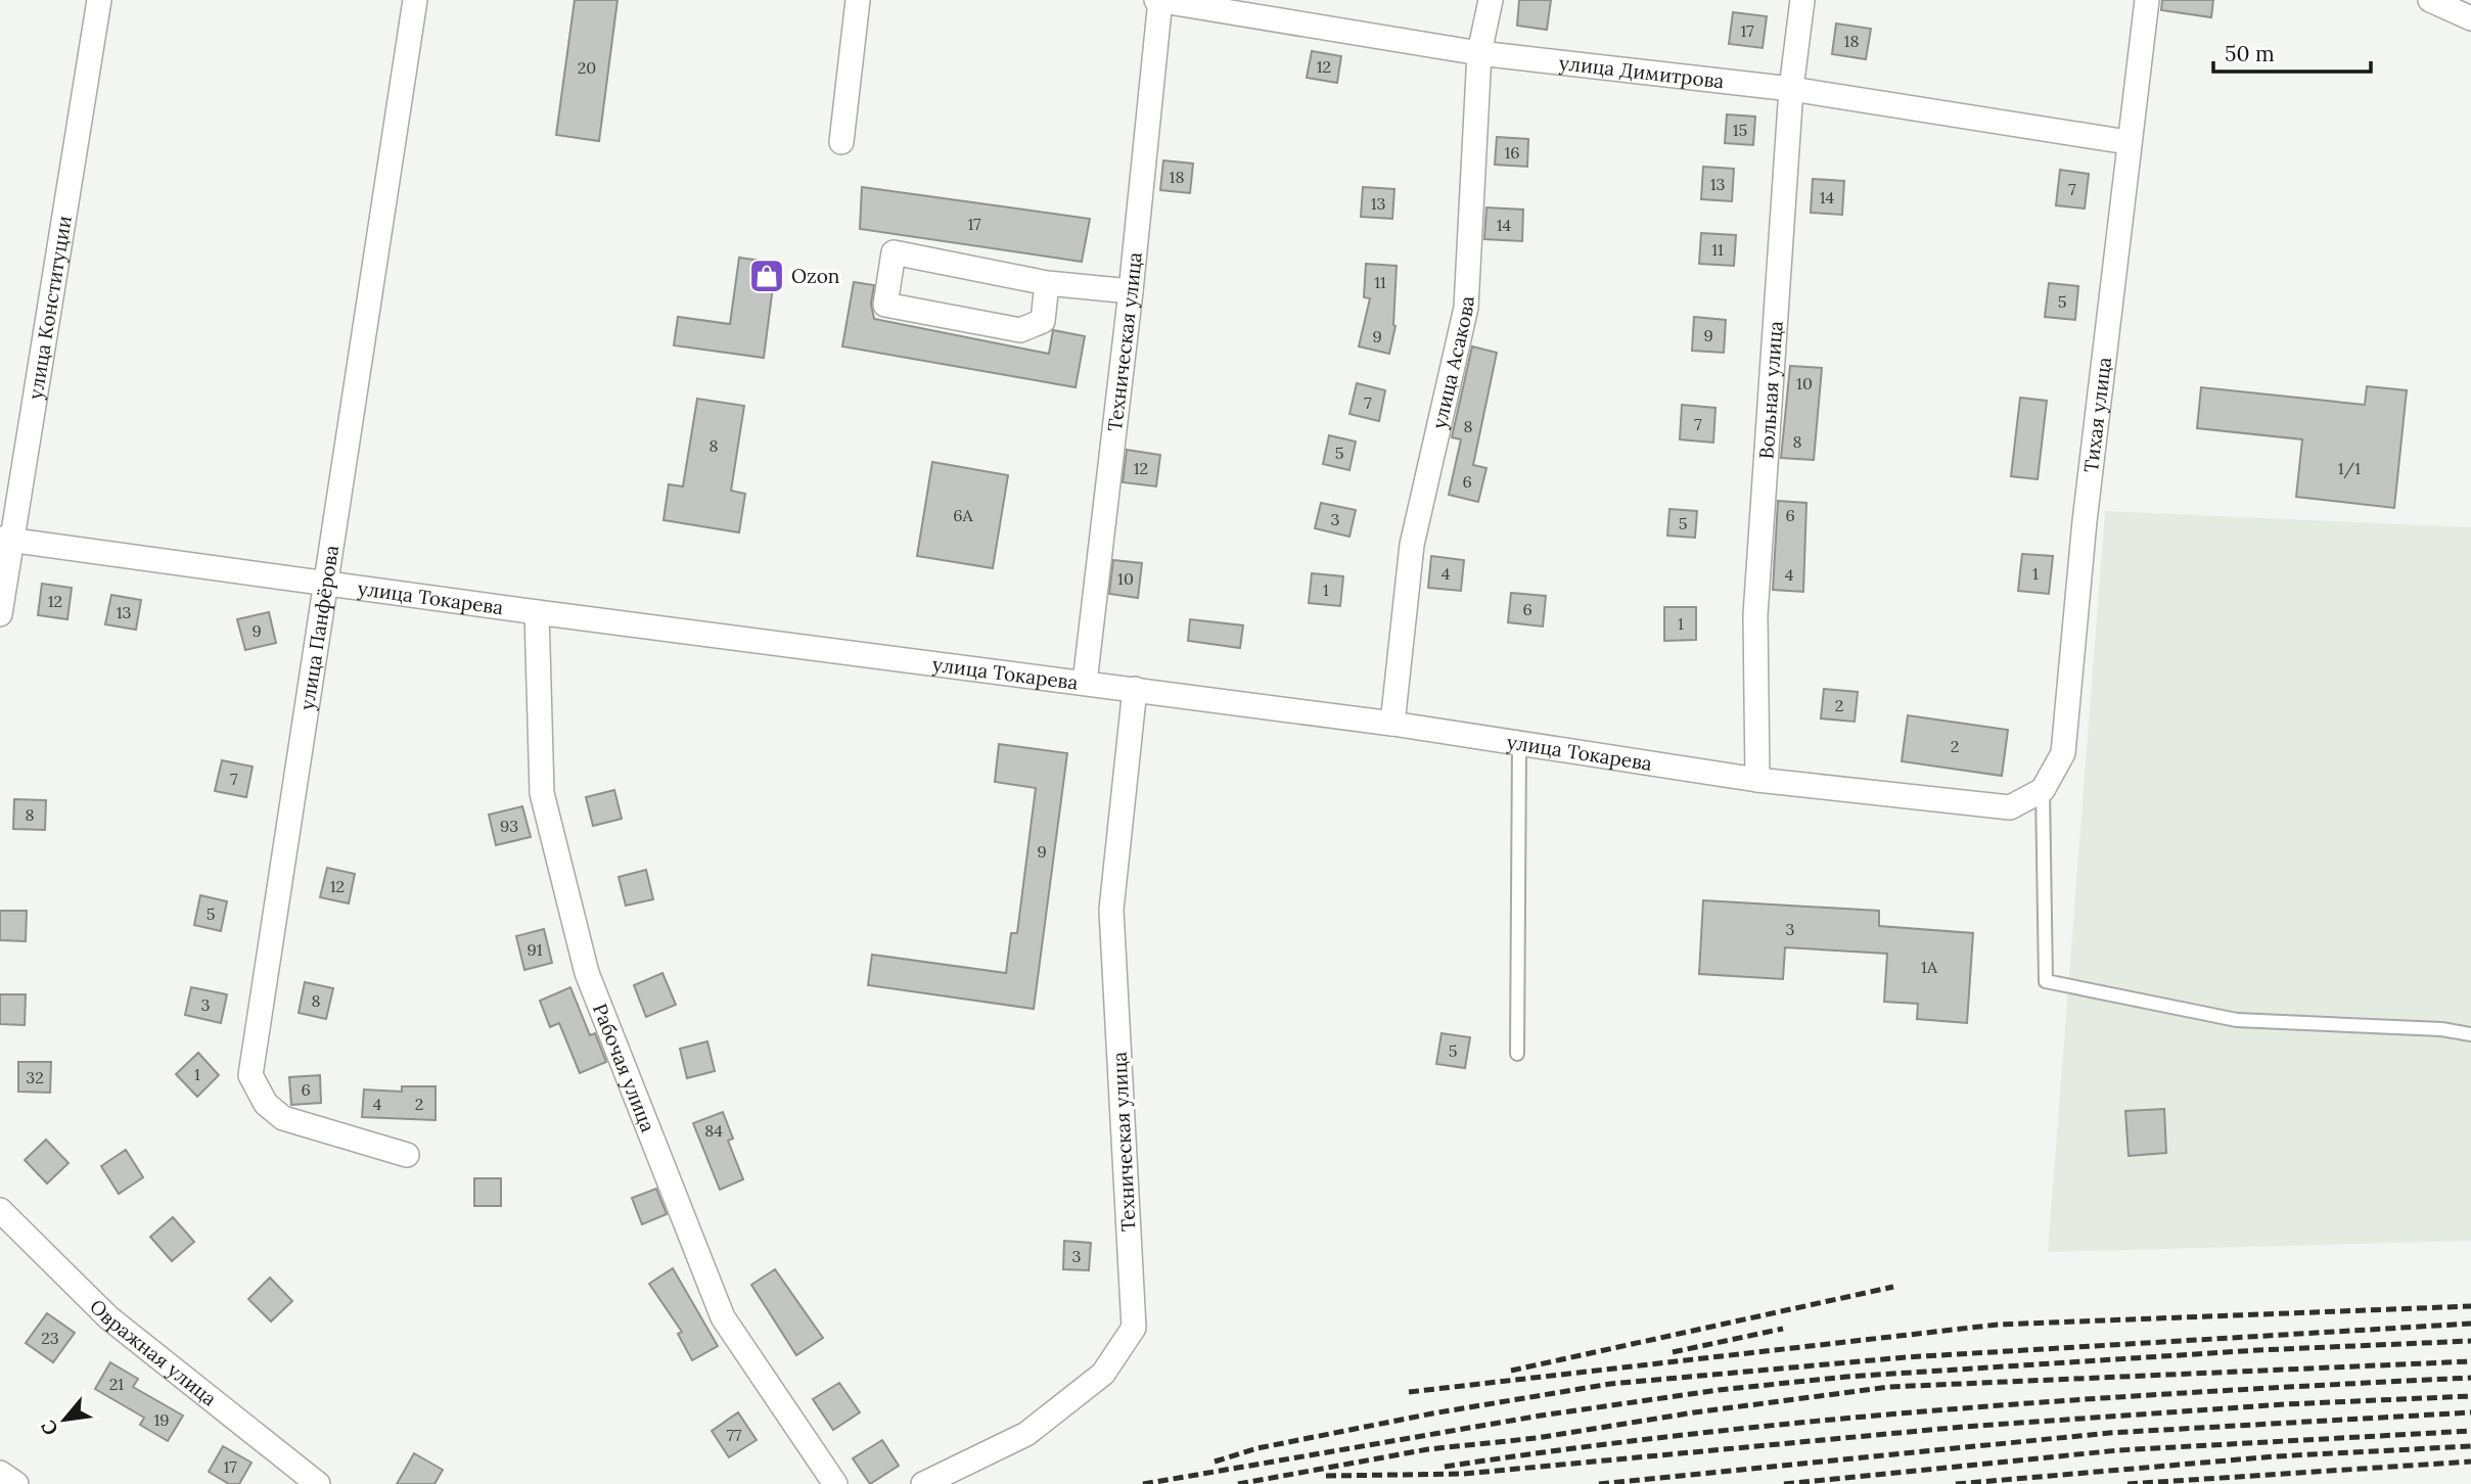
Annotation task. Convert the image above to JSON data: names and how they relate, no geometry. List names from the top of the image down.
{
  "streets": {
    "street": [
      "улица Димитрова",
      "улица Конституции",
      "Техническая улица",
      "улица Асакова",
      "Вольная улица",
      "Тихая улица",
      "улица Токарева",
      "улица Панфёрова",
      "Рабочая улица",
      "Овражная улица"
    ]
  },
  "crossings": [
    ["улица Димитрова", "Техническая улица"],
    ["улица Димитрова", "улица Асакова"],
    ["улица Димитрова", "Вольная улица"],
    ["улица Димитрова", "Тихая улица"],
    ["улица Конституции", "улица Токарева"],
    ["Техническая улица", "улица Токарева"],
    ["улица Асакова", "улица Токарева"],
    ["Вольная улица", "улица Токарева"],
    ["Тихая улица", "улица Токарева"],
    ["улица Токарева", "улица Панфёрова"],
    ["улица Токарева", "Рабочая улица"]
  ],
  "places": {
    "shop": ["Ozon"]
  },
  "house_numbers": [
    "17",
    "18",
    "12",
    "20",
    "15",
    "16",
    "18",
    "13",
    "7",
    "14",
    "13",
    "17",
    "14",
    "11",
    "11",
    "5",
    "9",
    "9",
    "10",
    "7",
    "7",
    "8",
    "8",
    "8",
    "5",
    "12",
    "1/1",
    "6",
    "6А",
    "6",
    "3",
    "5",
    "4",
    "1",
    "4",
    "10",
    "1",
    "12",
    "6",
    "13",
    "1",
    "9",
    "2",
    "2",
    "7",
    "8",
    "93",
    "9",
    "12",
    "5",
    "3",
    "91",
    "1А",
    "8",
    "3",
    "5",
    "1",
    "32",
    "6",
    "4",
    "2",
    "84",
    "3",
    "23",
    "21",
    "19",
    "77",
    "17"
  ],
  "scale_bar": "50 m",
  "north": "bottom left"
}
